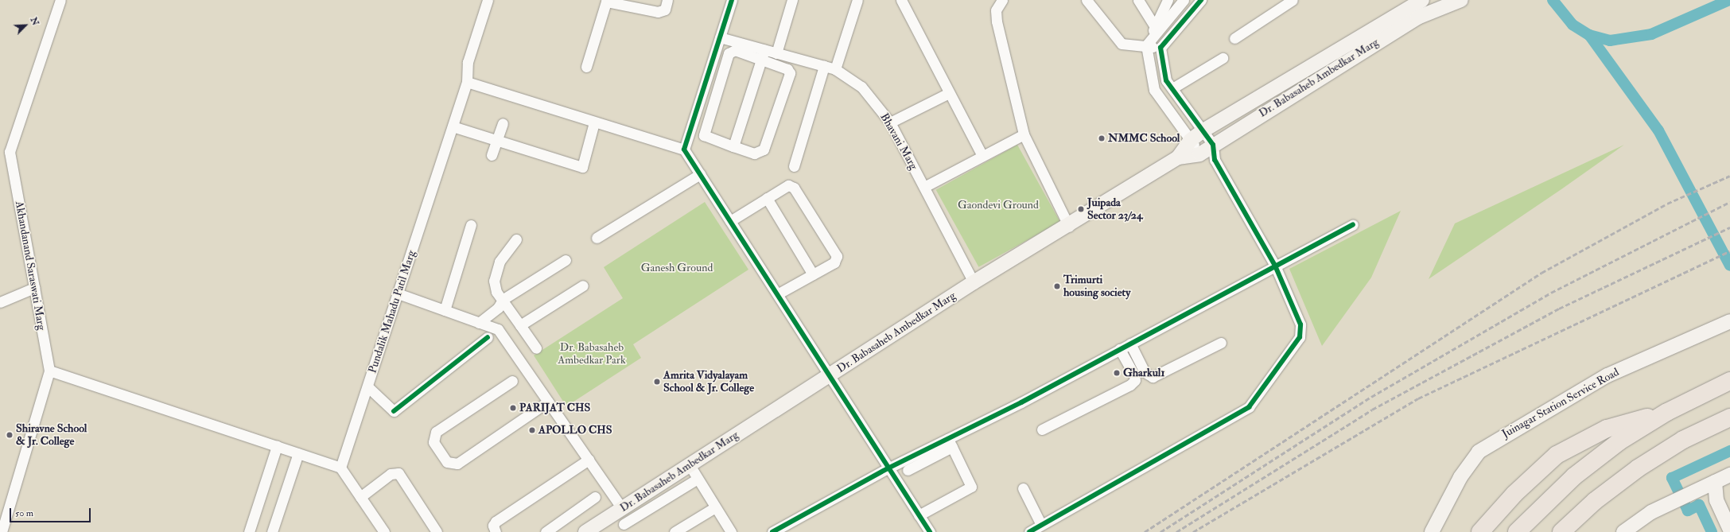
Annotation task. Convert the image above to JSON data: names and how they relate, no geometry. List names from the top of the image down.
{
  "streets": {
    "main road": ["Dr. Babasaheb Ambedkar Marg", "Juinagar Station Service Road"],
    "street": ["Bhavani Marg", "Akhandanand Saraswati Marg", "Pundalik Mahadu Patil Marg"]
  },
  "crossings": [
    ["Dr. Babasaheb Ambedkar Marg", "Bhavani Marg"]
  ],
  "parks": ["Gaondevi Ground", "Ganesh Ground", "Dr. Babasaheb Ambedkar Park"],
  "places": [
    "NMMC School",
    "Juipada Sector 23/24",
    "Trimurti housing society",
    "Gharkul1",
    "Amrita Vidyalayam School & Jr. College",
    "PARIJAT CHS",
    "APOLLO CHS",
    "Shiravne School & Jr. College"
  ],
  "scale_bar": "50 m",
  "north": "top right"
}
